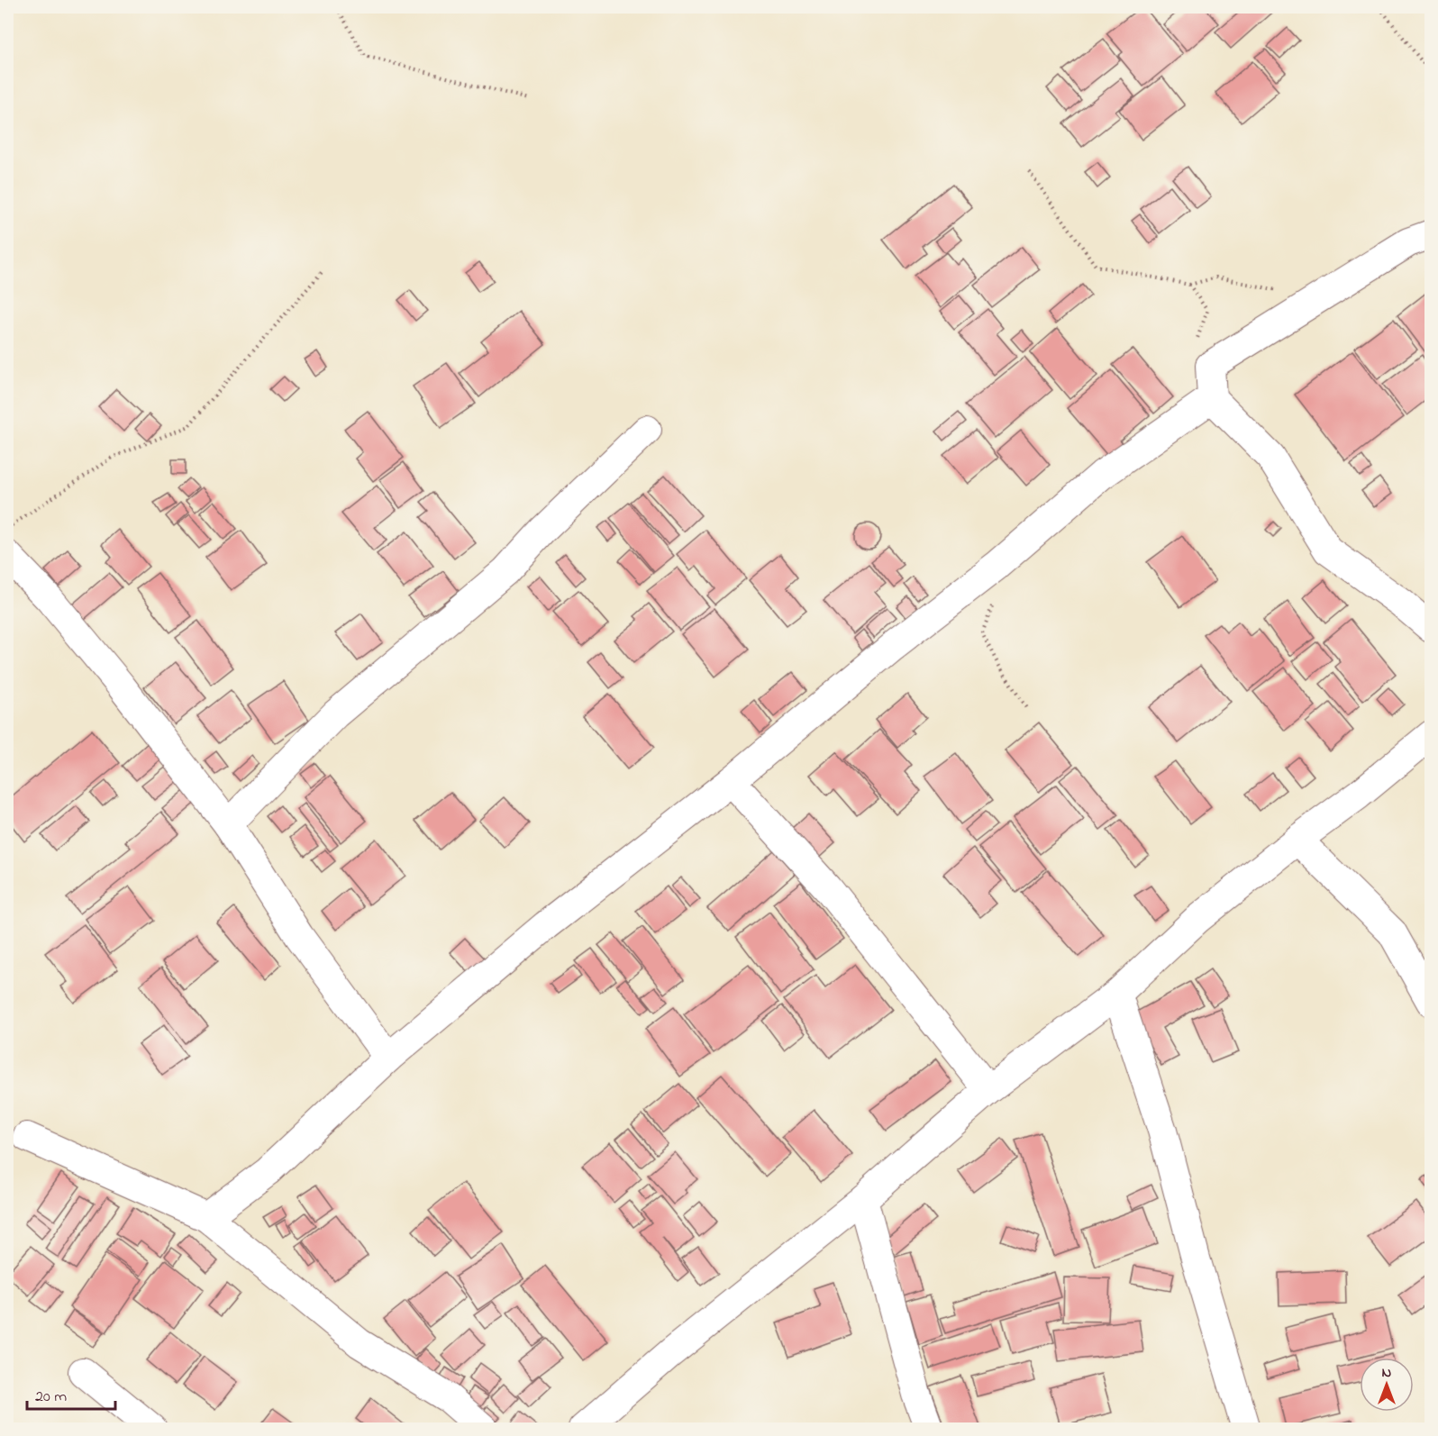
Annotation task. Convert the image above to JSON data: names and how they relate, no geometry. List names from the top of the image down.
{
  "scale_bar": "20 m",
  "north": "top"
}
